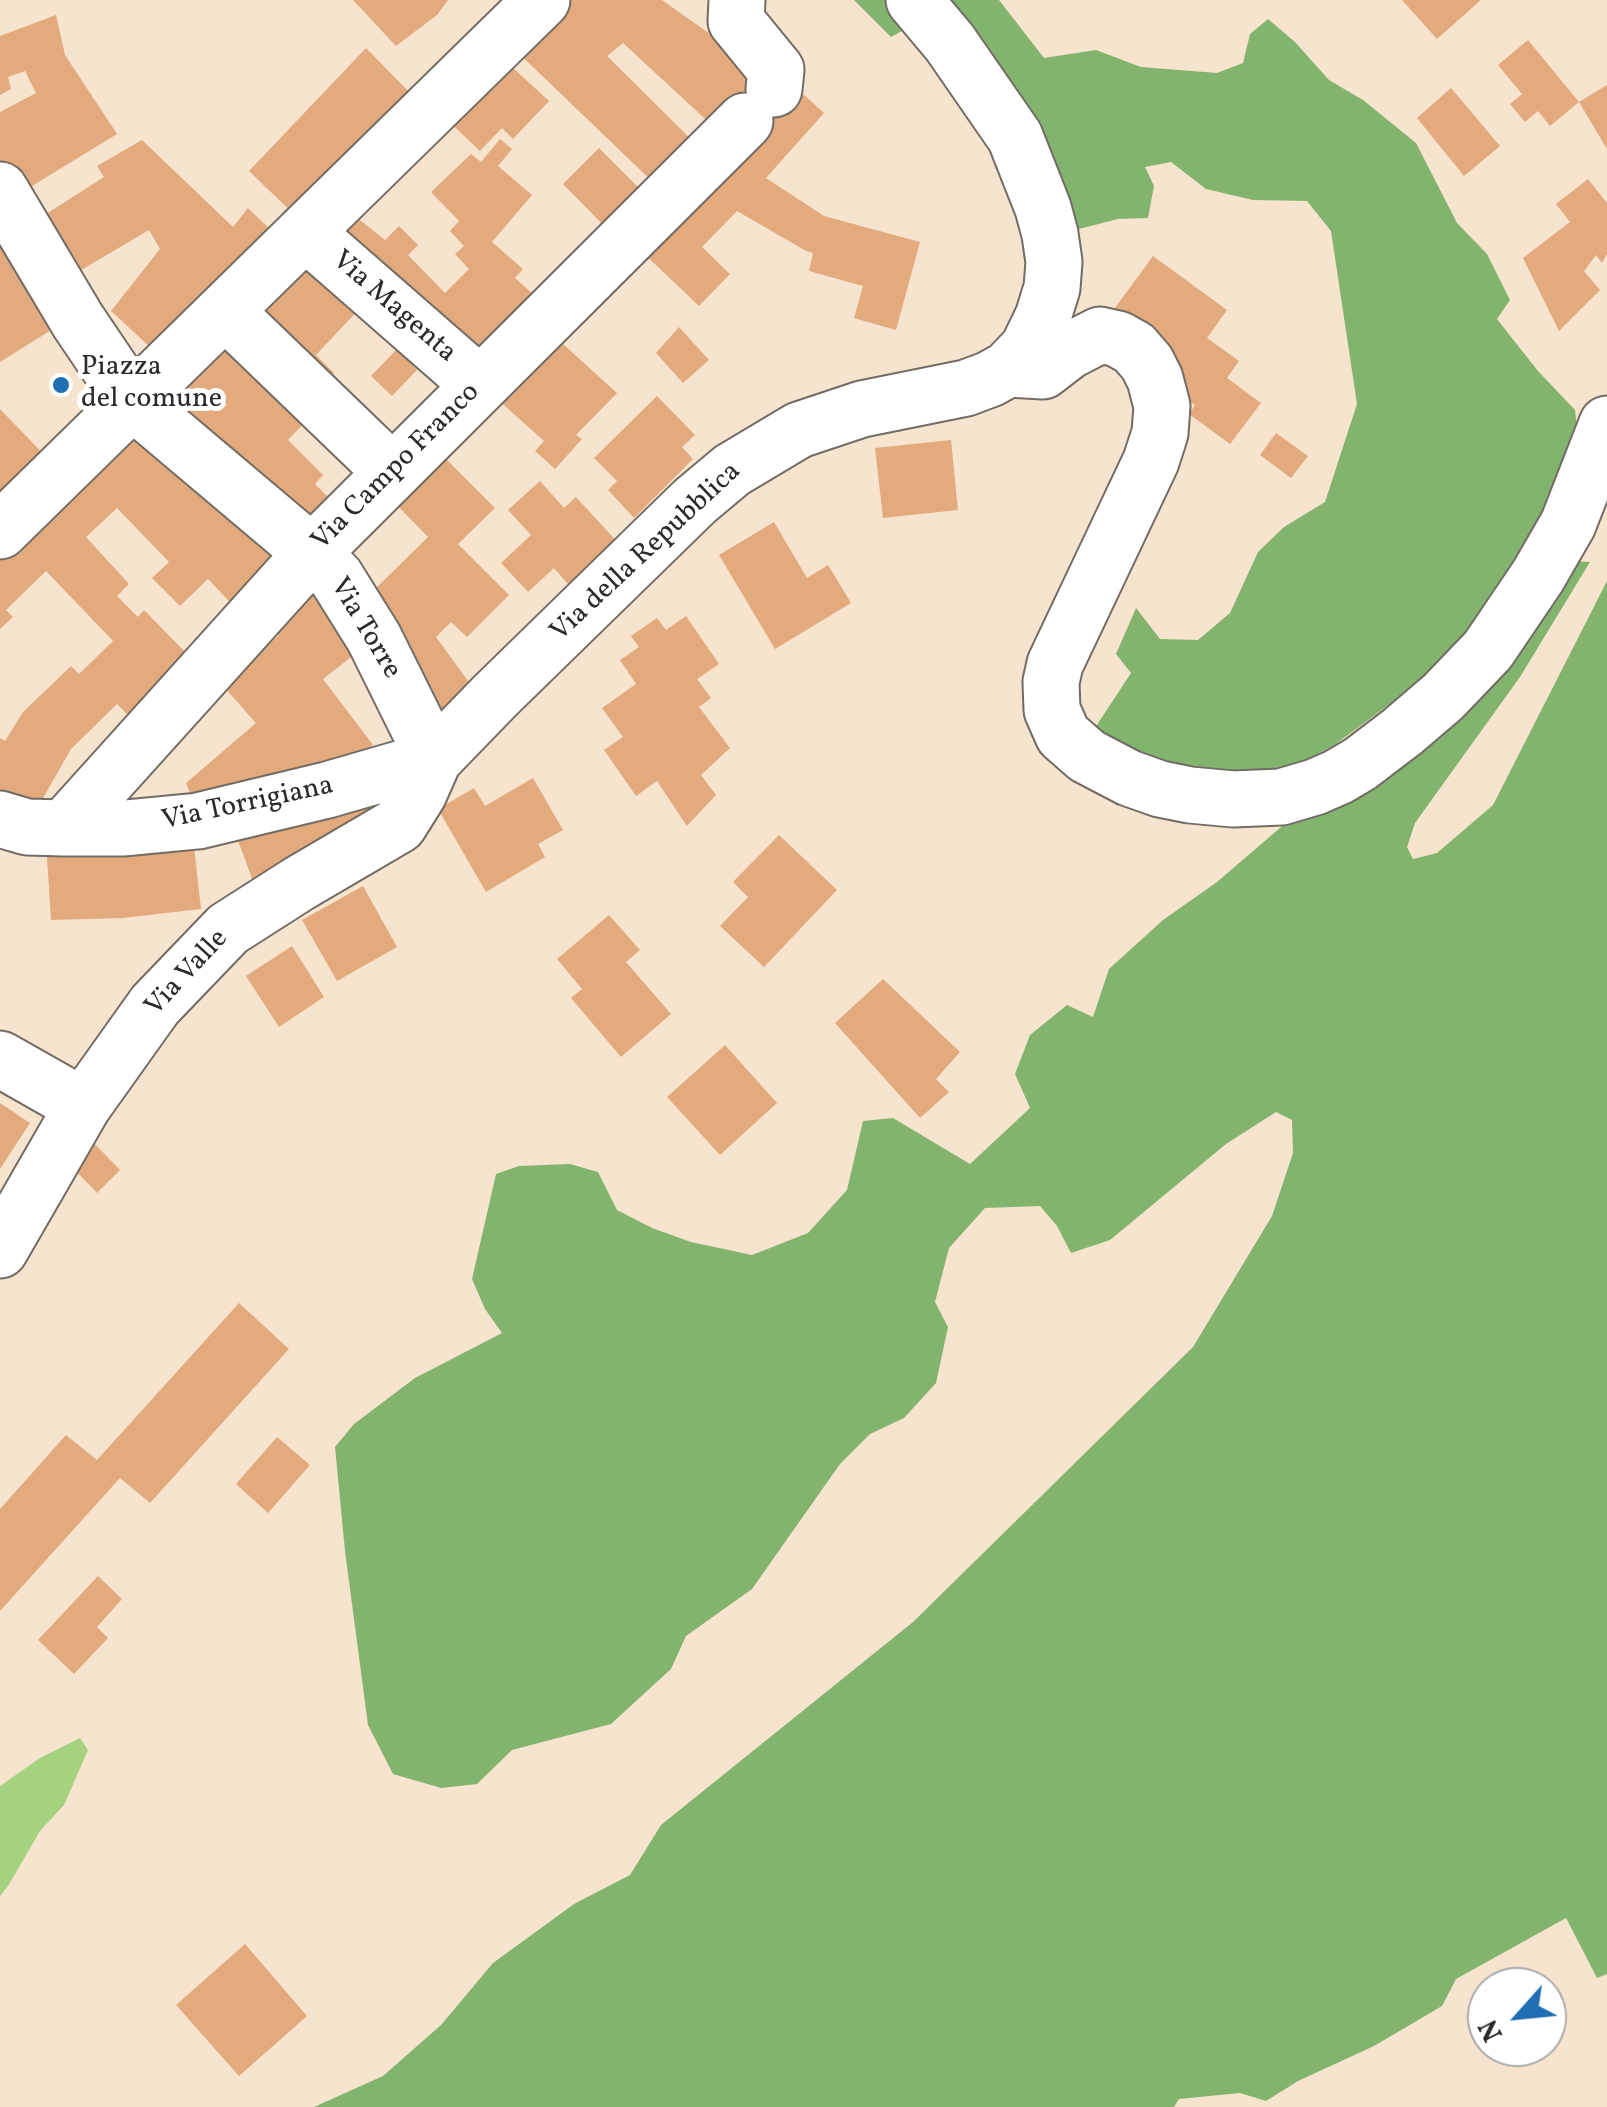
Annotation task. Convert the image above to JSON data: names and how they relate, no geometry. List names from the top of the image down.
{
  "streets": {
    "street": [
      "Via Magenta",
      "Via Campo Franco",
      "Via della Repubblica",
      "Via Torre",
      "Via Torrigiana",
      "Via Valle"
    ]
  },
  "crossings": [
    ["Via Magenta", "Via Campo Franco"],
    ["Via Campo Franco", "Via Torre"],
    ["Via Campo Franco", "Via Torrigiana"],
    ["Via della Repubblica", "Via Torre"],
    ["Via della Repubblica", "Via Torrigiana"],
    ["Via della Repubblica", "Via Valle"],
    ["Via Torre", "Via Torrigiana"],
    ["Via Torre", "Via Valle"],
    ["Via Torrigiana", "Via Valle"]
  ],
  "places": ["Piazza del comune"],
  "north": "bottom left"
}
